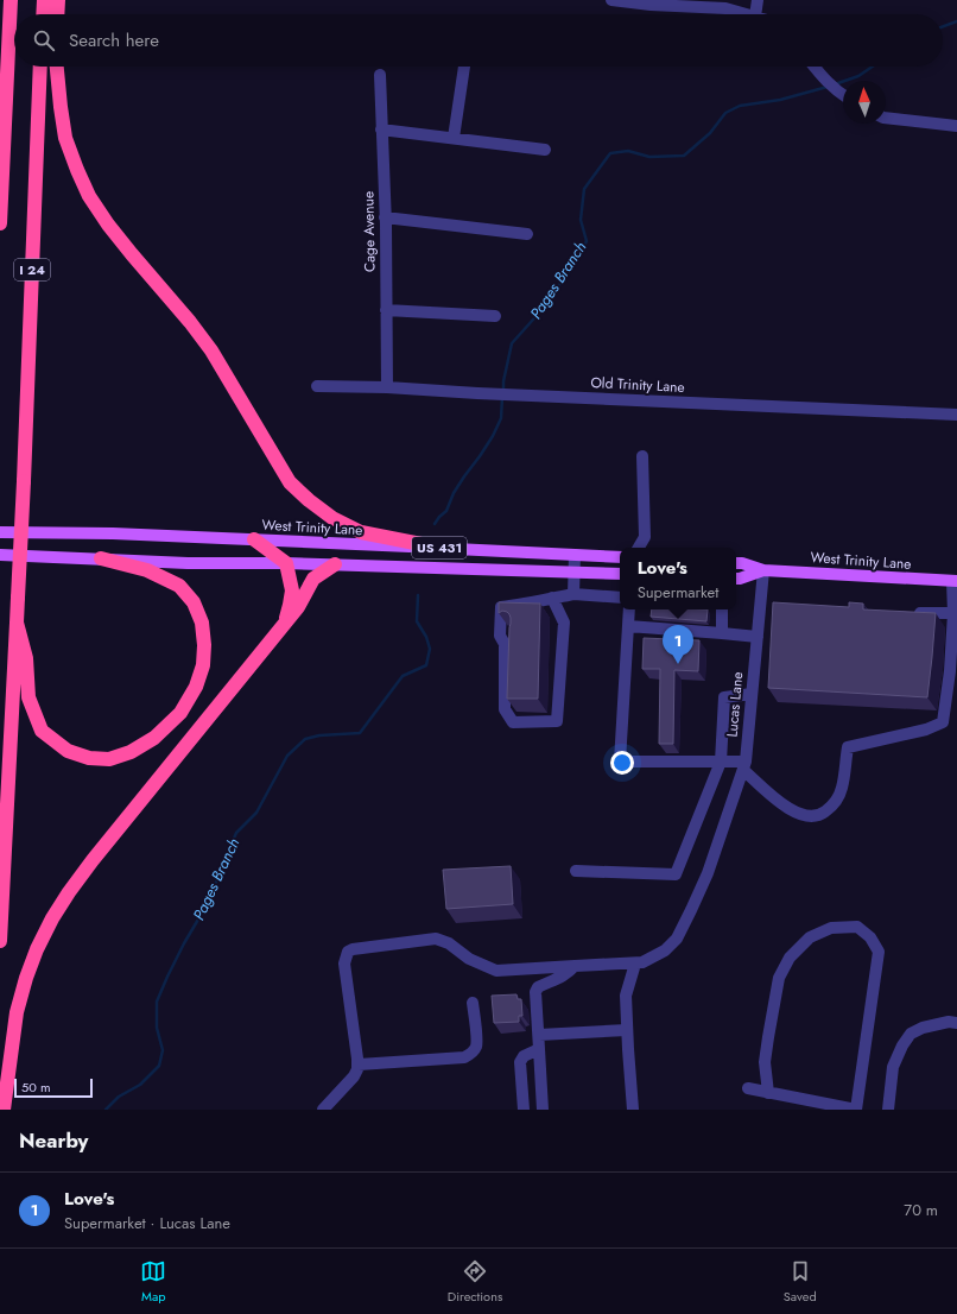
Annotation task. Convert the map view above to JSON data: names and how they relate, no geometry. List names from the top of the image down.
{
  "streets": {
    "highway": ["I 24"],
    "main road": ["West Trinity Lane", "US 431"],
    "street": ["Cage Avenue", "Old Trinity Lane", "Lucas Lane"]
  },
  "crossings": [
    ["Cage Avenue", "Old Trinity Lane"],
    ["West Trinity Lane", "Lucas Lane"]
  ],
  "water": ["Pages Branch"],
  "scale_bar": "50 m",
  "north": "top",
  "page": {
    "search": "Search here",
    "popup": ["Love's", "Supermarket"],
    "pins": "1",
    "scale": "50 m",
    "heading": "Nearby",
    "list": [
      {
        "mark": "1",
        "name": "Love's",
        "note": "Supermarket · Lucas Lane",
        "value": "70 m"
      }
    ],
    "nav": ["Map", "Directions", "Saved"]
  }
}
